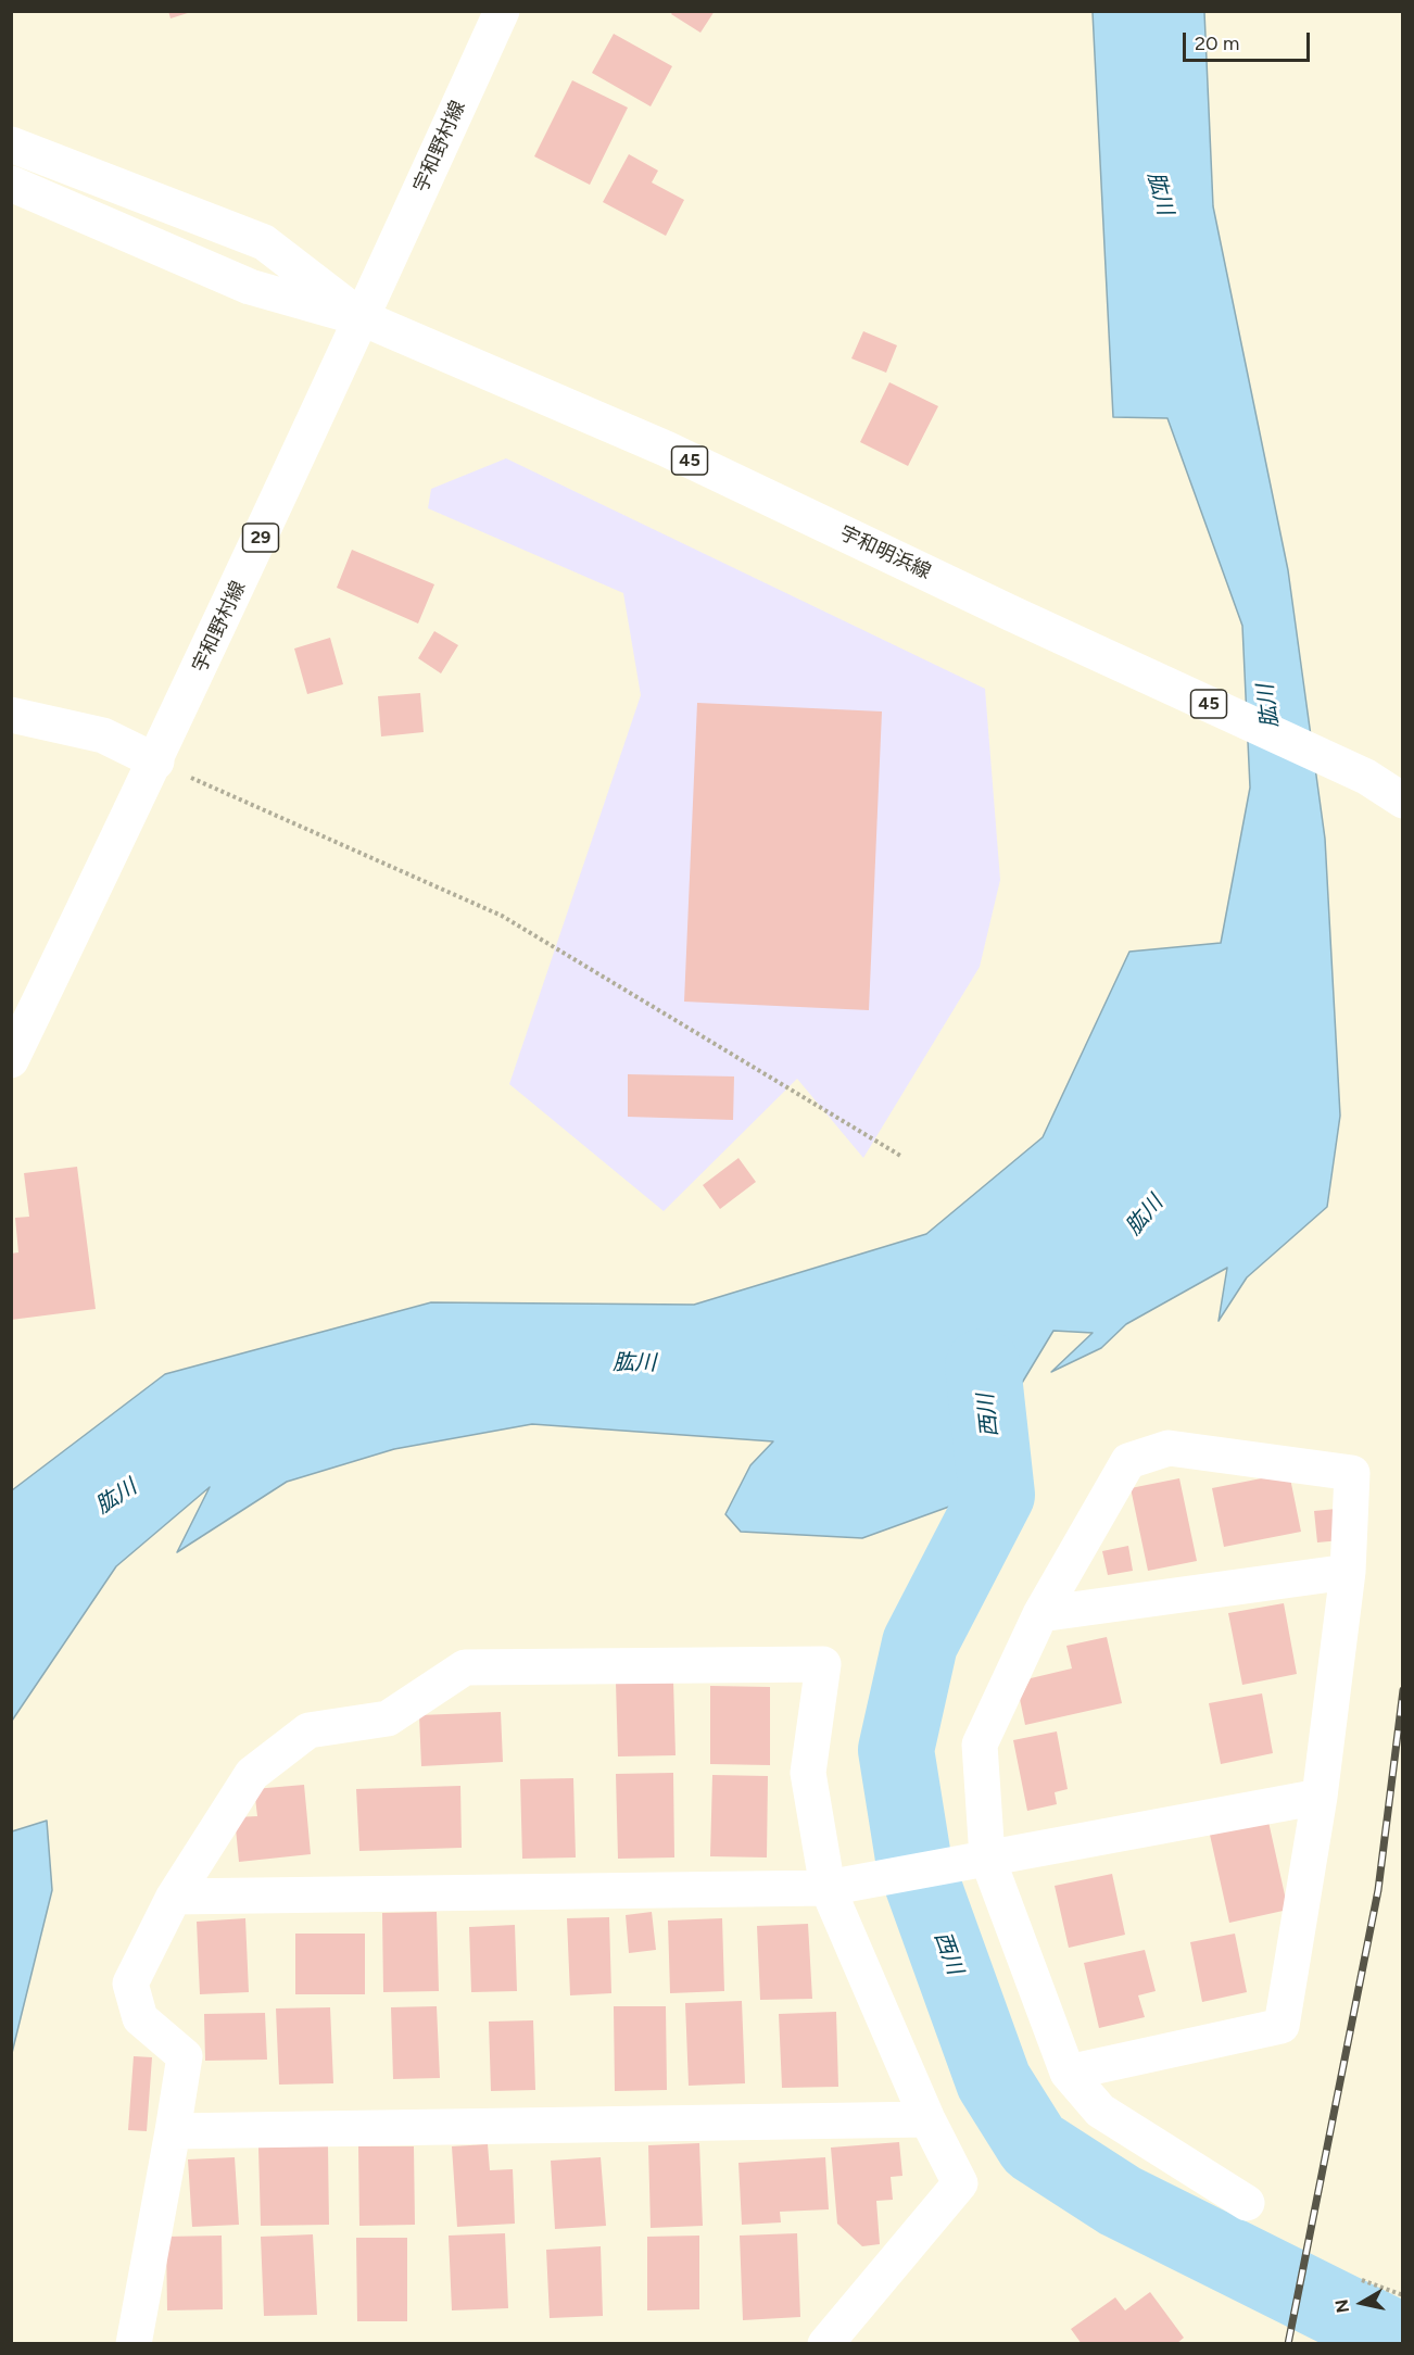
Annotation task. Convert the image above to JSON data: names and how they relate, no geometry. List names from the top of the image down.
{
  "streets": {
    "main road": [
      "宇和野村線",
      "45",
      "29",
      "宇和明浜線"
    ]
  },
  "crossings": [
    ["宇和野村線", "宇和明浜線"]
  ],
  "water": ["肱川", "西川"],
  "scale_bar": "20 m",
  "north": "left"
}
